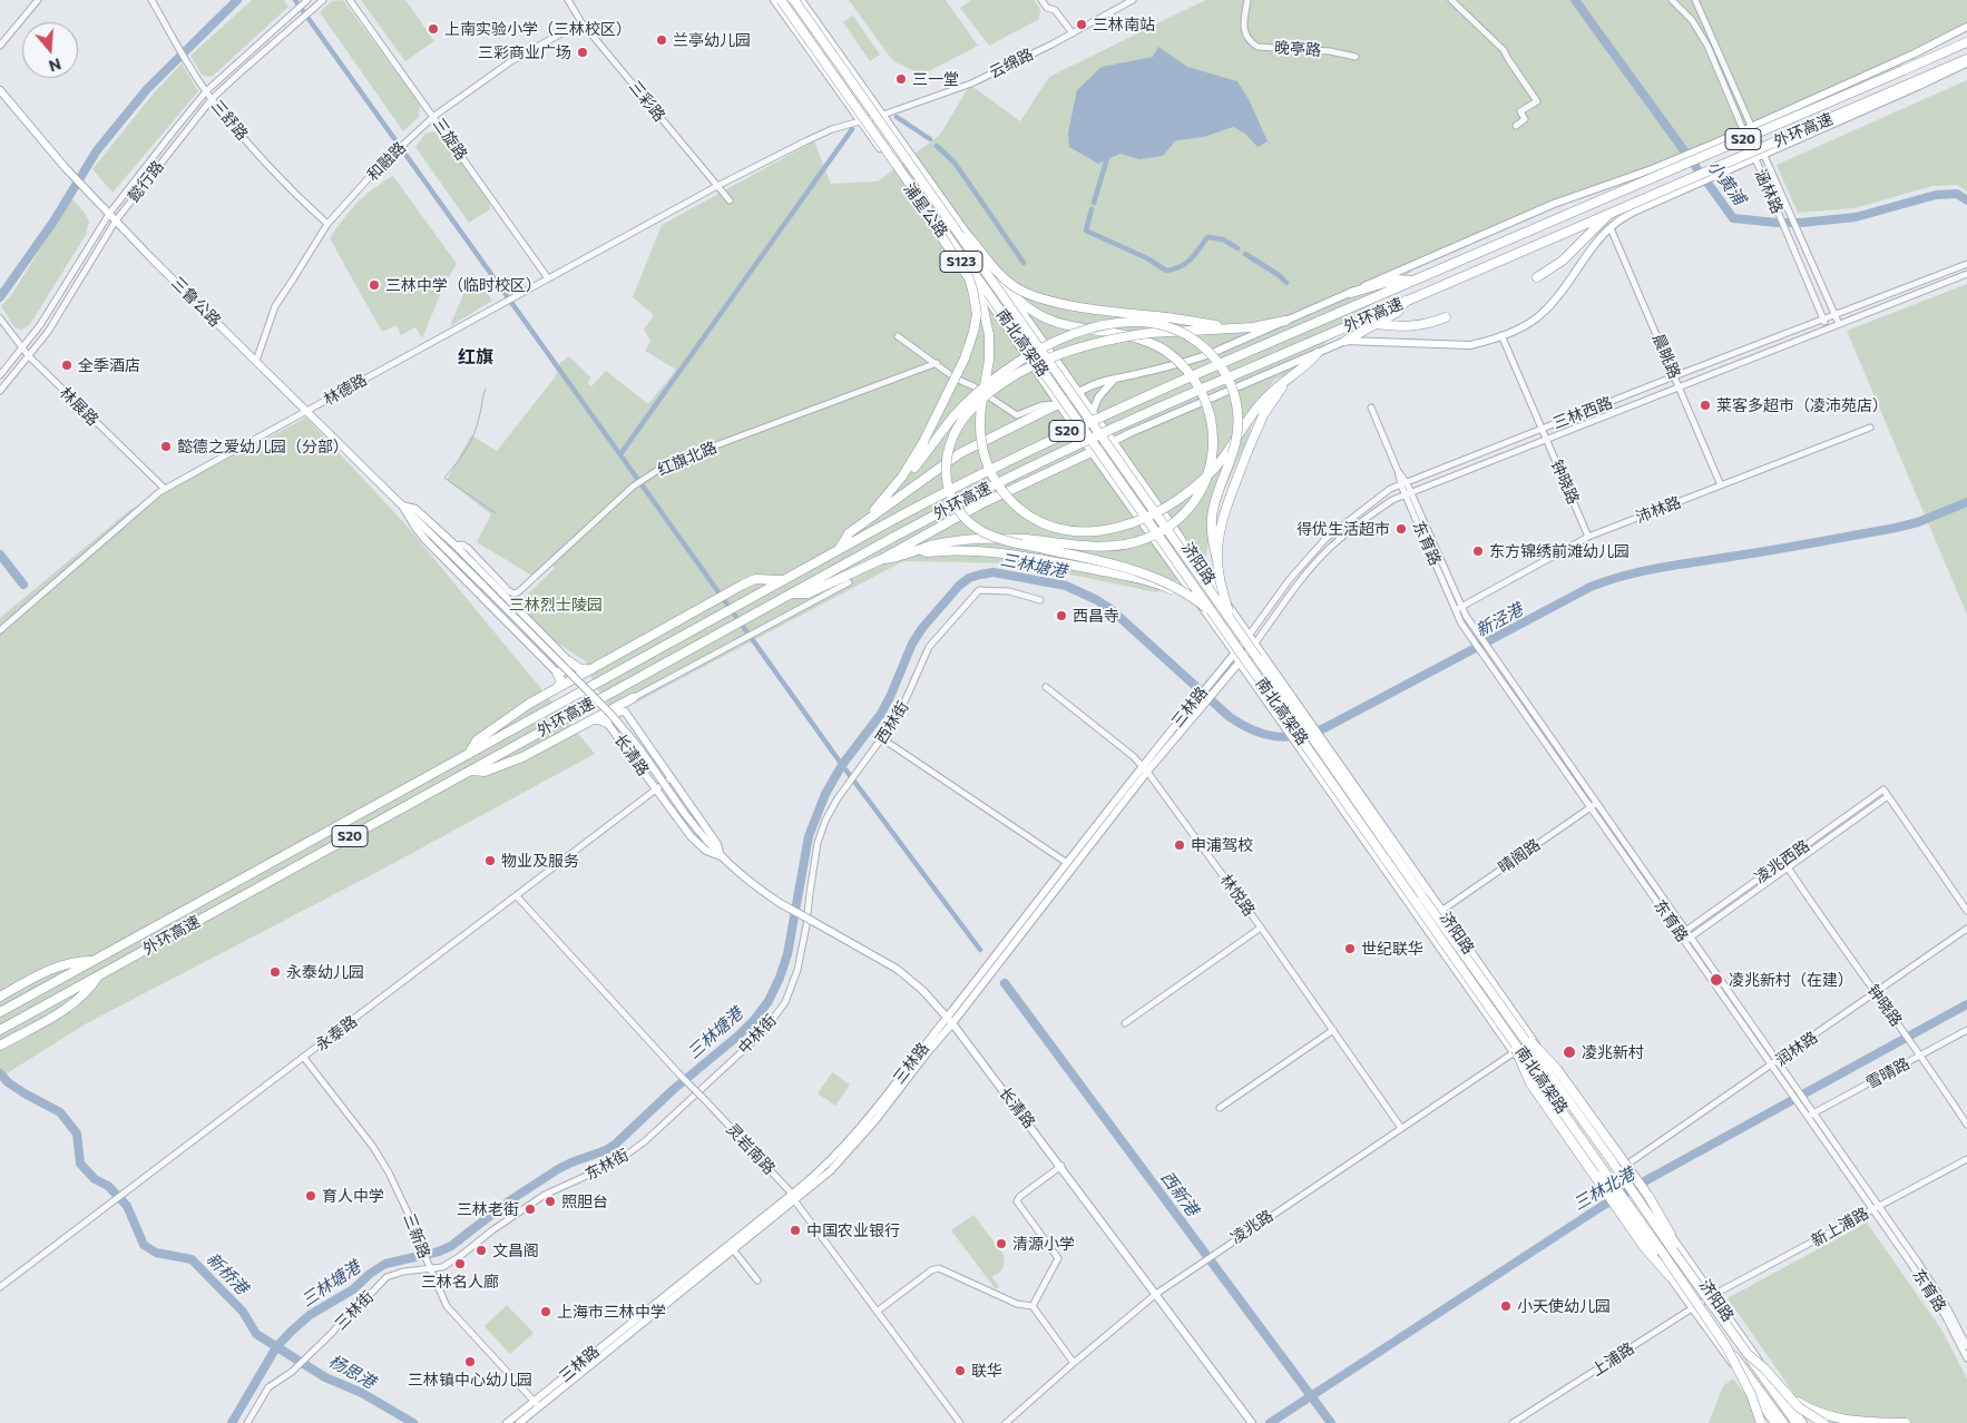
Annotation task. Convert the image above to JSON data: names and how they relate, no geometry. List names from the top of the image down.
{
  "streets": {
    "highway": ["外环高速", "S20", "南北高架路"],
    "main road": [
      "浦星公路",
      "S123",
      "三鲁公路",
      "济阳路",
      "三林路",
      "长清路"
    ],
    "street": [
      "晚亭路",
      "云绵路",
      "三彩路",
      "三舒路",
      "三旋路",
      "和融路",
      "懿行路",
      "涵林路",
      "晨眺路",
      "林德路",
      "林展路",
      "三林西路",
      "红旗北路",
      "钟晓路",
      "沛林路",
      "东育路",
      "西林街",
      "晴阁路",
      "凌兆西路",
      "林悦路",
      "永泰路",
      "中林街",
      "润林路",
      "雪晴路",
      "灵岩南路",
      "东林街",
      "凌兆路",
      "新上浦路",
      "三新路",
      "三林街",
      "上浦路"
    ]
  },
  "crossings": [
    ["云绵路", "浦星公路"],
    ["云绵路", "林德路"],
    ["三彩路", "和融路"],
    ["三彩路", "林德路"],
    ["三舒路", "和融路"],
    ["三舒路", "懿行路"],
    ["三旋路", "和融路"],
    ["三旋路", "林德路"],
    ["和融路", "三鲁公路"],
    ["懿行路", "三鲁公路"],
    ["懿行路", "林展路"],
    ["涵林路", "三林西路"],
    ["浦星公路", "林德路"],
    ["浦星公路", "济阳路"],
    ["三鲁公路", "林德路"],
    ["三鲁公路", "红旗北路"],
    ["三鲁公路", "长清路"],
    ["晨眺路", "三林西路"],
    ["晨眺路", "沛林路"],
    ["林德路", "林展路"],
    ["三林西路", "钟晓路"],
    ["三林西路", "东育路"],
    ["三林西路", "济阳路"],
    ["三林西路", "三林路"],
    ["钟晓路", "沛林路"],
    ["钟晓路", "凌兆西路"],
    ["钟晓路", "润林路"],
    ["钟晓路", "雪晴路"],
    ["沛林路", "东育路"],
    ["东育路", "晴阁路"],
    ["东育路", "凌兆西路"],
    ["东育路", "润林路"],
    ["东育路", "雪晴路"],
    ["东育路", "新上浦路"],
    ["济阳路", "三林路"],
    ["济阳路", "晴阁路"],
    ["济阳路", "润林路"],
    ["济阳路", "凌兆路"],
    ["济阳路", "新上浦路"],
    ["济阳路", "上浦路"],
    ["三林路", "长清路"],
    ["三林路", "林悦路"],
    ["三林路", "灵岩南路"],
    ["三林路", "三新路"],
    ["西林街", "长清路"],
    ["西林街", "中林街"],
    ["长清路", "永泰路"],
    ["长清路", "中林街"],
    ["长清路", "凌兆路"],
    ["林悦路", "凌兆路"],
    ["永泰路", "灵岩南路"],
    ["永泰路", "三新路"],
    ["中林街", "东林街"],
    ["东林街", "三新路"],
    ["东林街", "三林街"],
    ["新上浦路", "上浦路"],
    ["三新路", "三林街"]
  ],
  "districts": ["红旗"],
  "water": [
    "小黄浦",
    "三林塘港",
    "新泾港",
    "三林北港",
    "西新港",
    "新桥港",
    "杨思港"
  ],
  "parks": ["三林烈士陵园"],
  "places": [
    "三林南站",
    "上南实验小学（三林校区）",
    "兰亭幼儿园",
    "三彩商业广场",
    "三一堂",
    "三林中学（临时校区）",
    "全季酒店",
    "莱客多超市（凌沛苑店）",
    "懿德之爱幼儿园（分部）",
    "得优生活超市",
    "东方锦绣前滩幼儿园",
    "西昌寺",
    "申浦驾校",
    "物业及服务",
    "世纪联华",
    "永泰幼儿园",
    "凌兆新村（在建）",
    "凌兆新村",
    "育人中学",
    "照胆台",
    "三林老街",
    "中国农业银行",
    "清源小学",
    "文昌阁",
    "三林名人廊",
    "小天使幼儿园",
    "上海市三林中学",
    "三林镇中心幼儿园",
    "联华"
  ],
  "north": "bottom"
}
